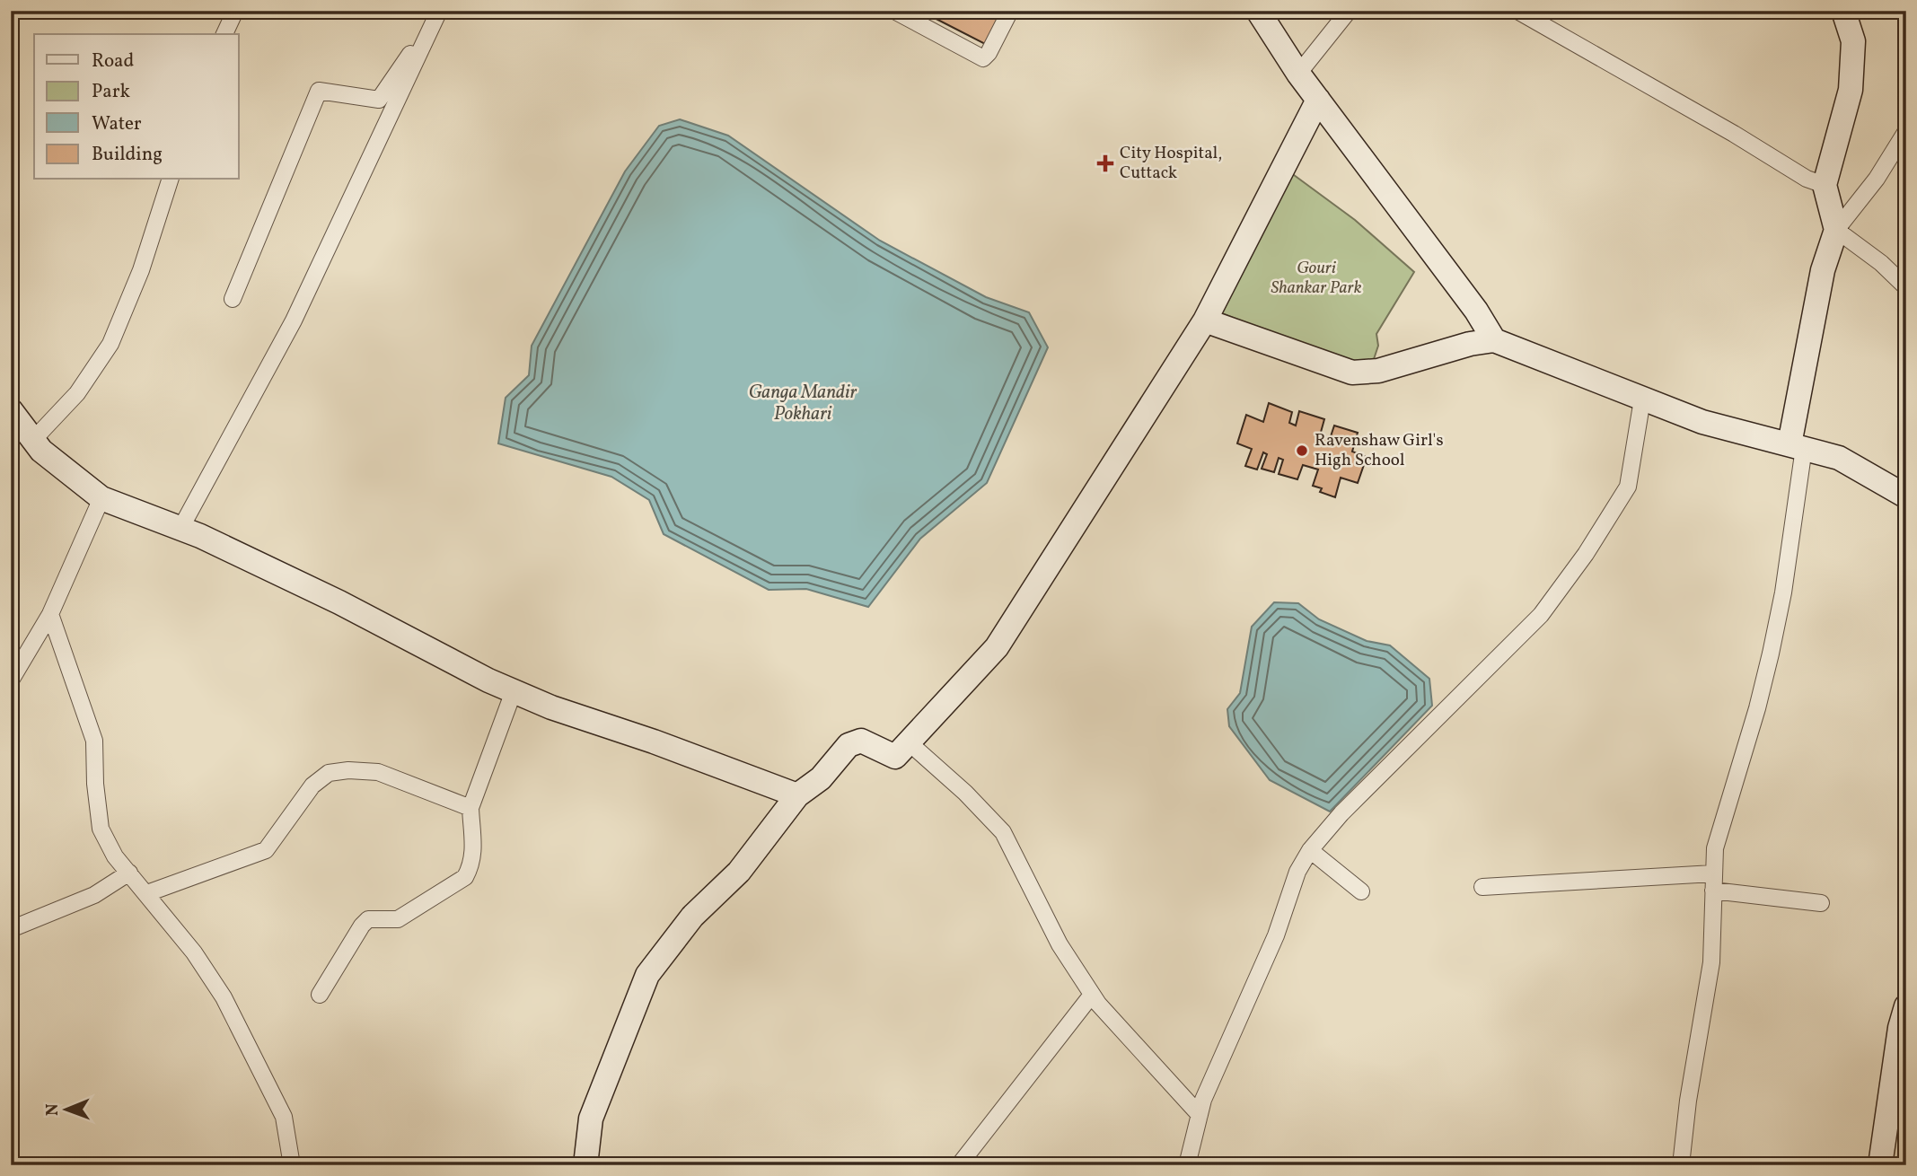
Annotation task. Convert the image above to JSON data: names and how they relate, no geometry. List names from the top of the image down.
{
  "water": ["Ganga Mandir Pokhari"],
  "parks": ["Gouri Shankar Park"],
  "places": {
    "health": ["City Hospital, Cuttack"],
    "other": ["Ravenshaw Girl's High School"]
  },
  "legend": [
    "Road",
    "Park",
    "Water",
    "Building"
  ],
  "north": "left"
}
